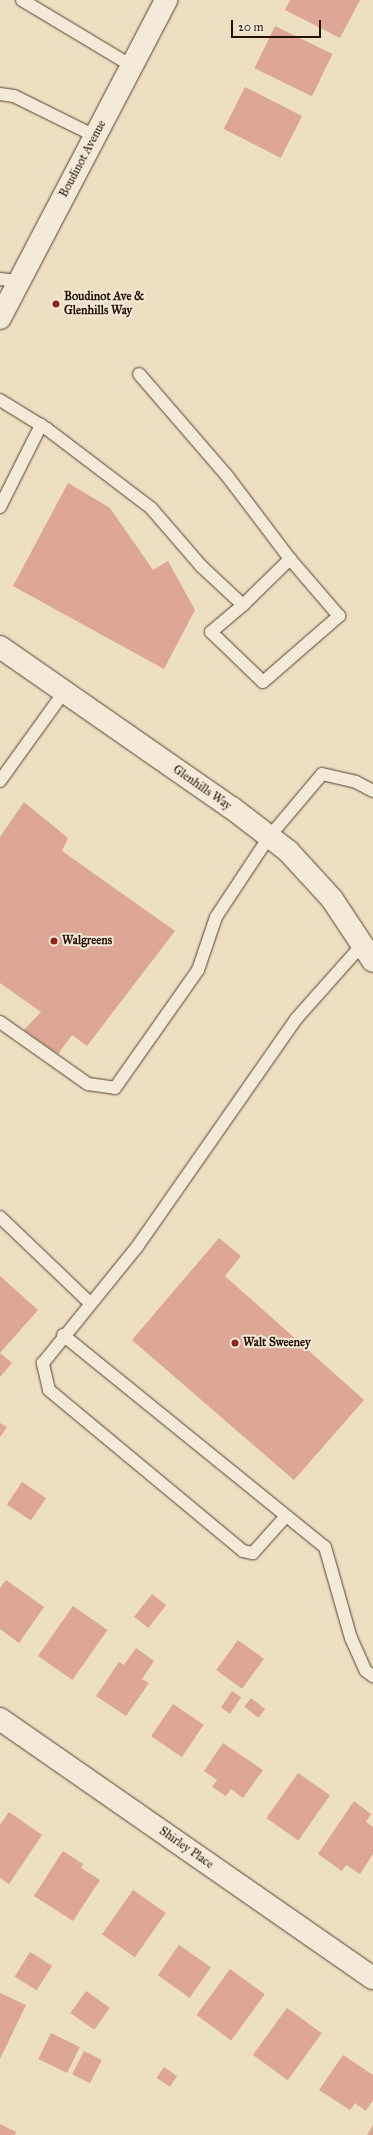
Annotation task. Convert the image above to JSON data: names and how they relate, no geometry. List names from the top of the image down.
{
  "streets": {
    "street": ["Boudinot Avenue", "Glenhills Way", "Shirley Place"]
  },
  "places": ["Boudinot Ave & Glenhills Way", "Walgreens", "Walt Sweeney"],
  "scale_bar": "20 m"
}
